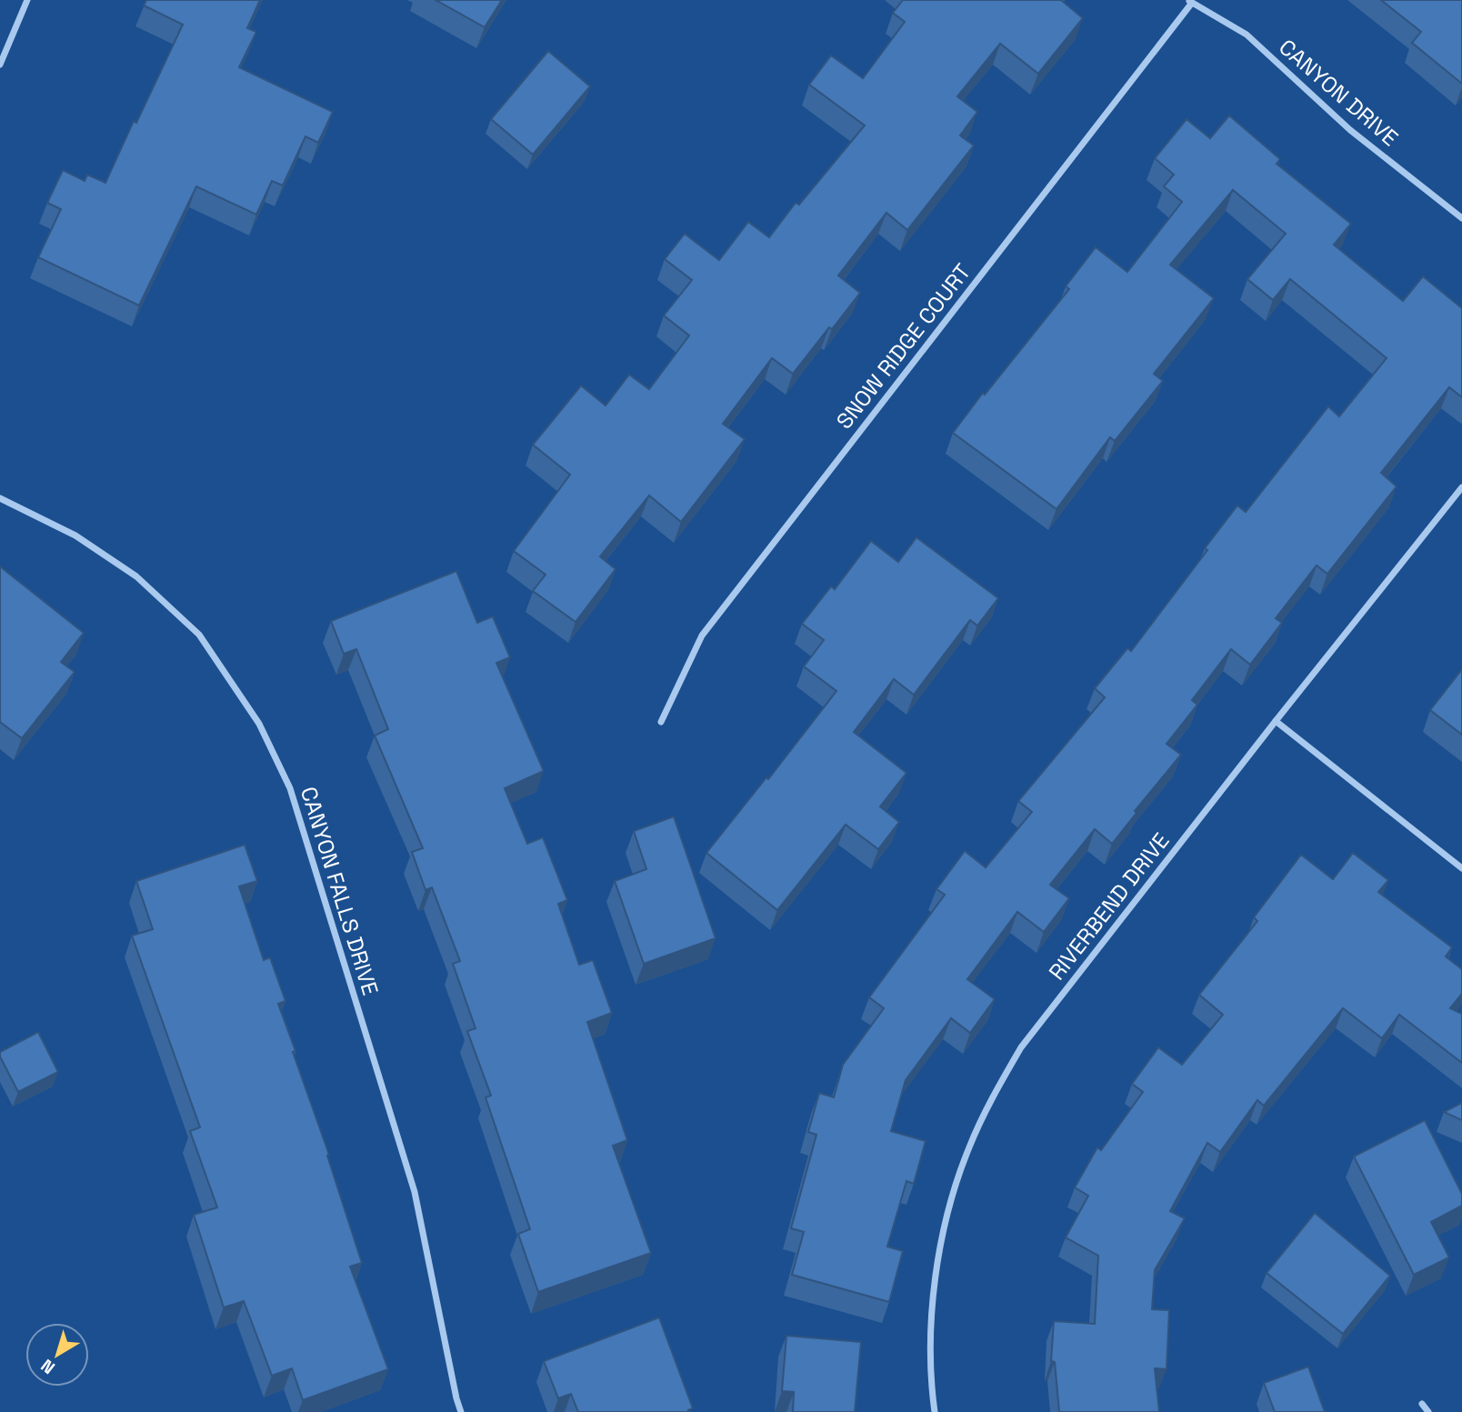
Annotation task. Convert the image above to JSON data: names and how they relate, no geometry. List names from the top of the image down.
{
  "streets": {
    "street": [
      "CANYON DRIVE",
      "SNOW RIDGE COURT",
      "CANYON FALLS DRIVE",
      "RIVERBEND DRIVE"
    ]
  },
  "crossings": [
    ["CANYON DRIVE", "SNOW RIDGE COURT"]
  ],
  "north": "bottom left"
}
